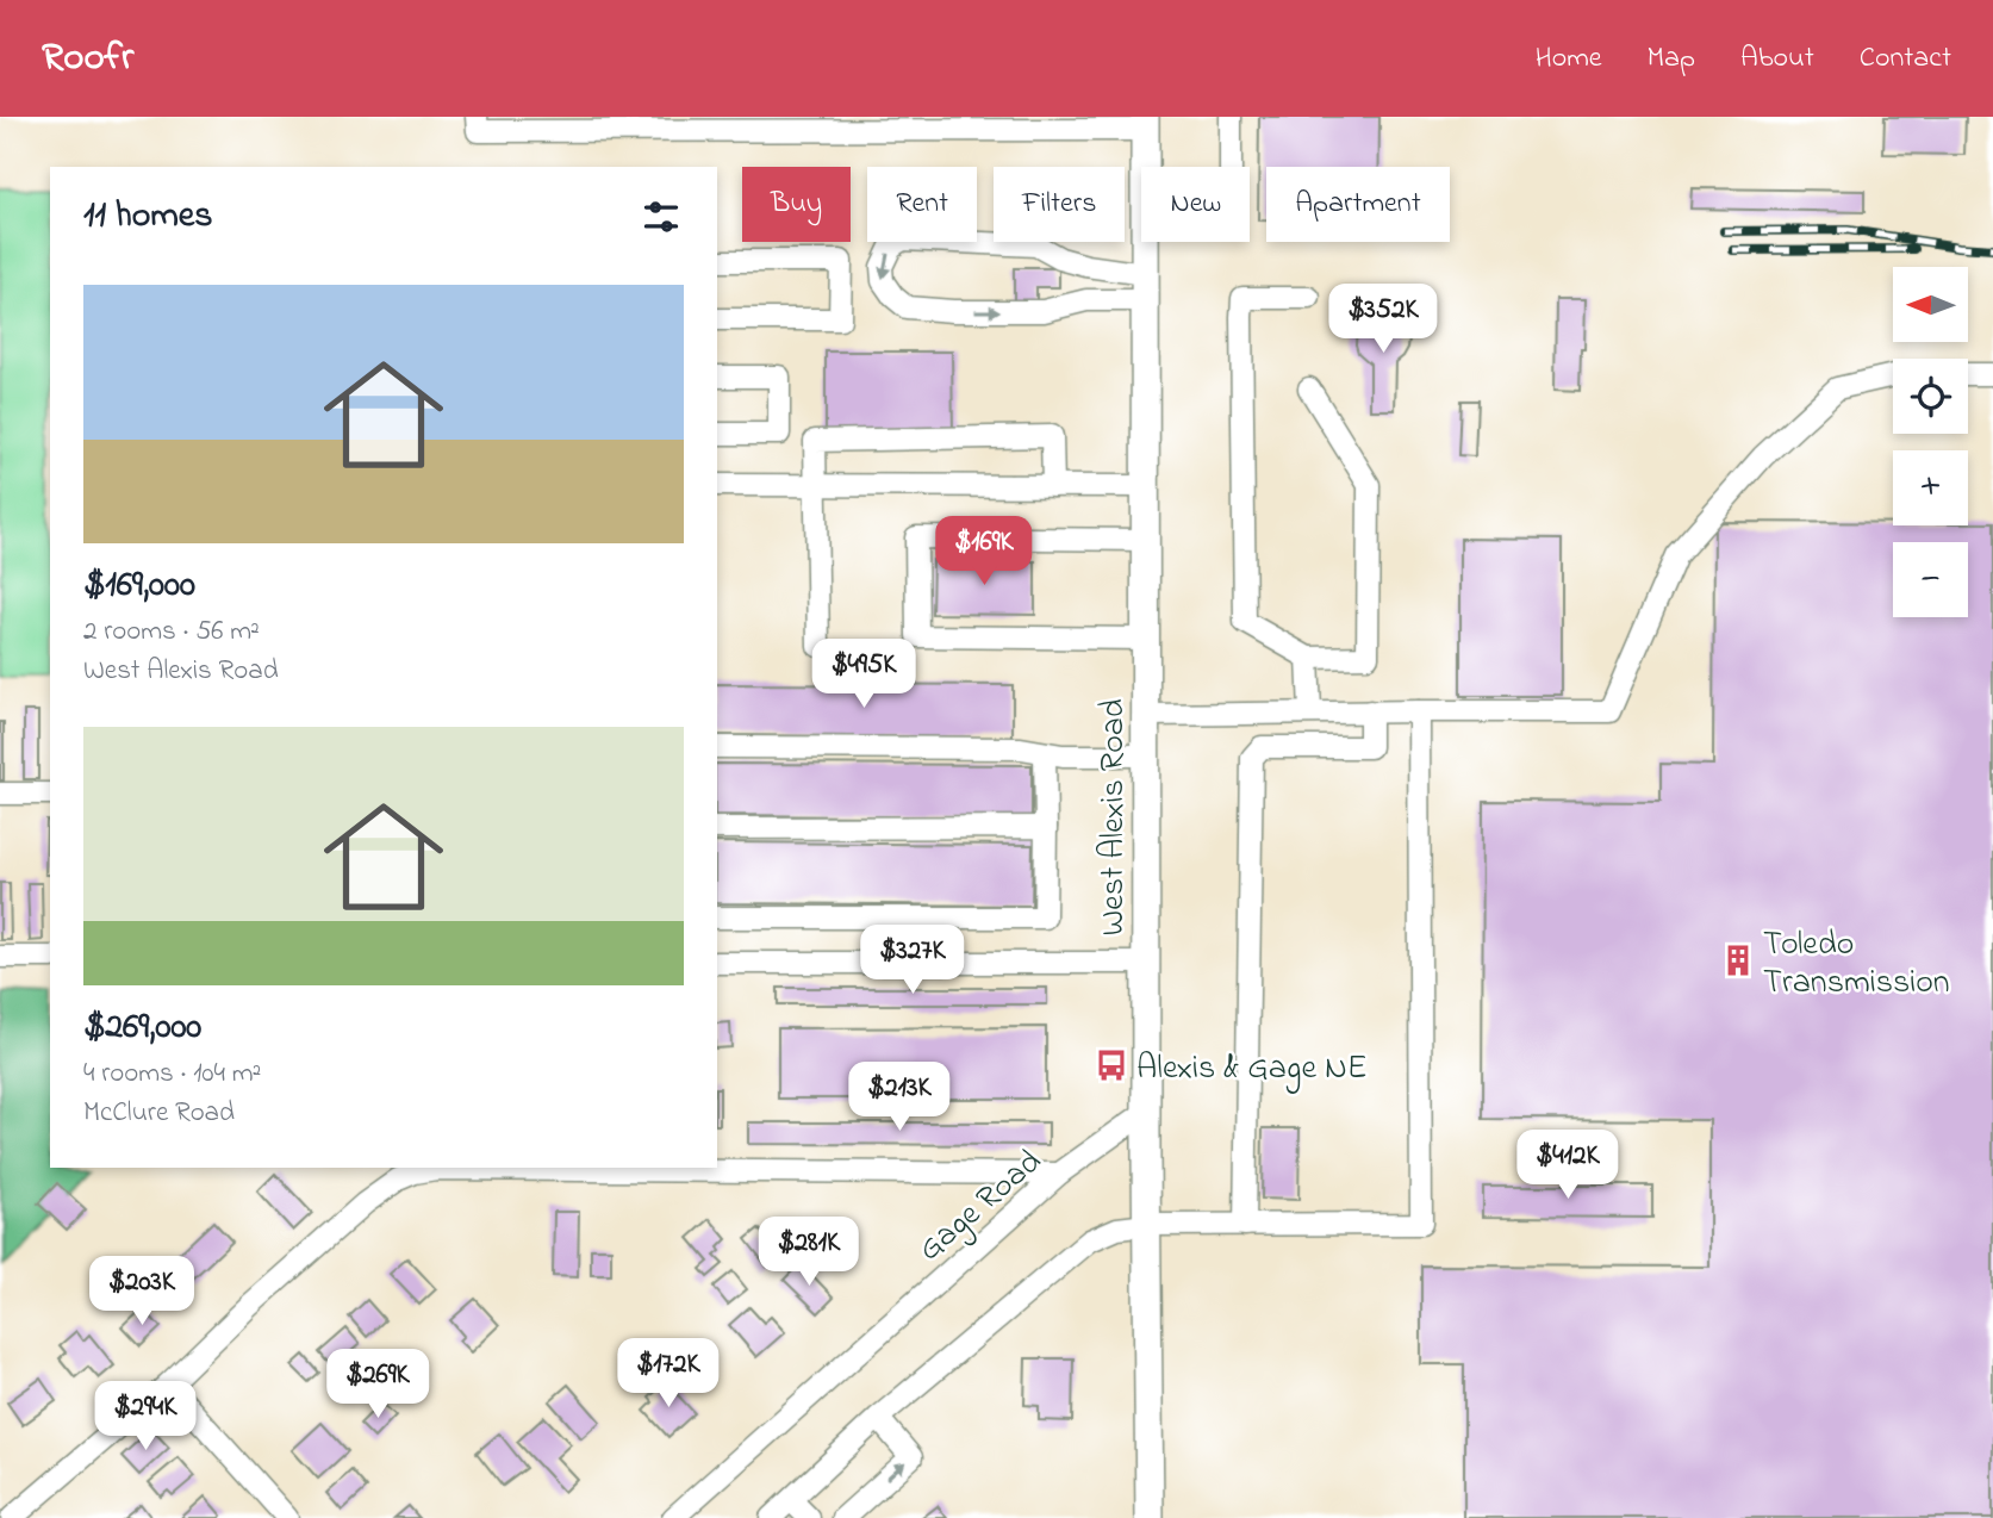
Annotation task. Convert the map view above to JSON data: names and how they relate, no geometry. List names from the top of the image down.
{
  "streets": {
    "main road": ["West Alexis Road"],
    "street": ["Gage Road"]
  },
  "crossings": [
    ["West Alexis Road", "Gage Road"]
  ],
  "places": {
    "building": ["Toledo Transmission"],
    "bus stop": ["Alexis & Gage NE"]
  },
  "north": "left",
  "page": {
    "header": "Roofr",
    "nav": [
      "Home",
      "Map",
      "About",
      "Contact"
    ],
    "chip": [
      "Buy",
      "Rent",
      "Filters",
      "New",
      "Apartment"
    ],
    "heading": "11 homes",
    "map_buttons": ["+", "−"],
    "list": [
      {
        "name": "$169,000",
        "note": "2 rooms · 56 m² · West Alexis Road"
      },
      {
        "name": "$269,000",
        "note": "4 rooms · 104 m² · McClure Road"
      }
    ],
    "price": [
      "$352K",
      "$169K",
      "$495K",
      "$327K",
      "$213K",
      "$412K",
      "$281K",
      "$203K",
      "$172K",
      "$269K",
      "$294K"
    ]
  }
}
